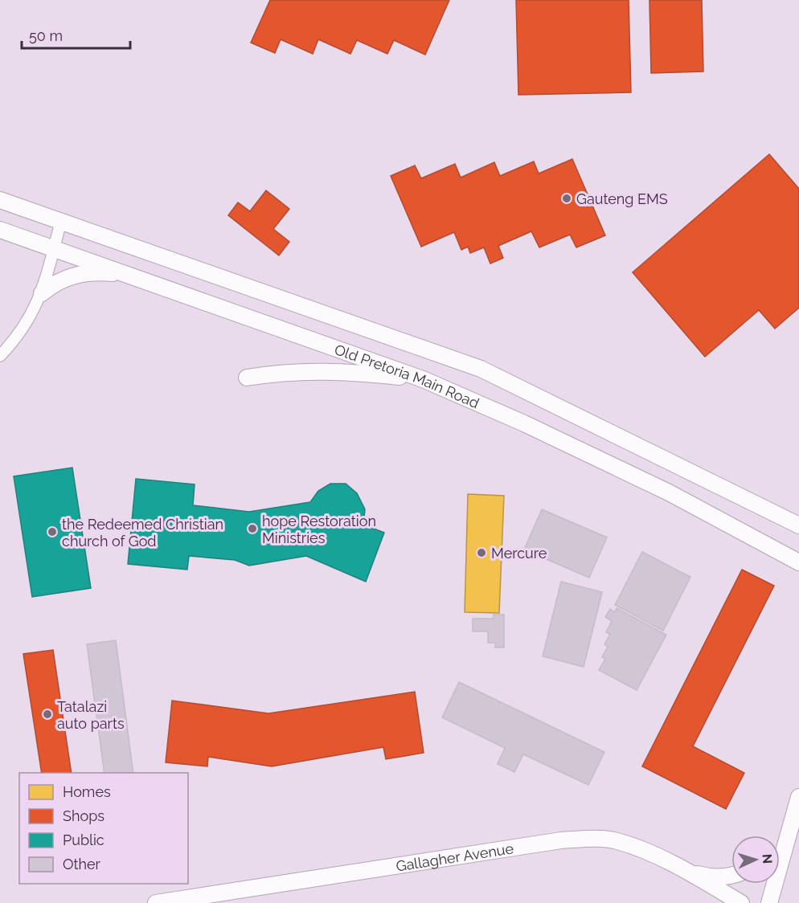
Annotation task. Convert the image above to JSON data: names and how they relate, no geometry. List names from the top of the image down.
{
  "streets": {
    "main road": ["Old Pretoria Main Road", "Gallagher Avenue"]
  },
  "places": [
    "Gauteng EMS",
    "hope Restoration Ministries",
    "the Redeemed Christian church of God",
    "Mercure",
    "Tatalazi auto parts"
  ],
  "legend": [
    "Homes",
    "Shops",
    "Public",
    "Other"
  ],
  "scale_bar": "50 m",
  "north": "right"
}
